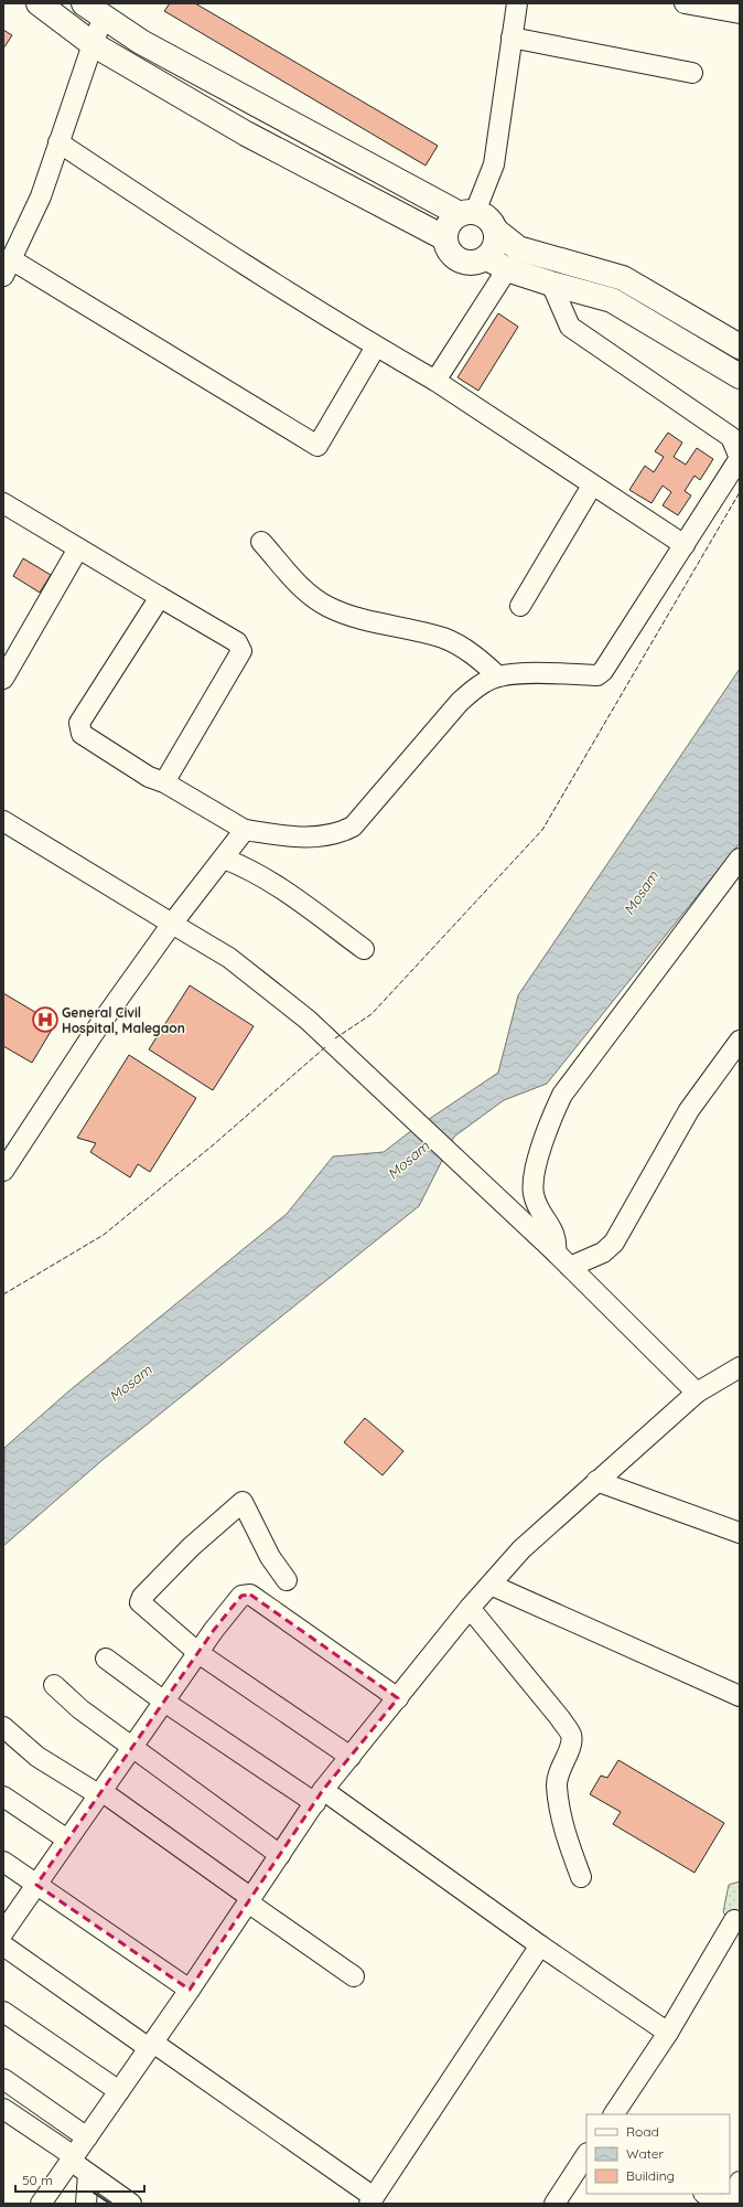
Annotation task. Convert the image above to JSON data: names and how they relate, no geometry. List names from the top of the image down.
{
  "water": ["Mosam"],
  "places": {
    "hospital": ["General Civil Hospital, Malegaon"]
  },
  "legend": ["Road", "Water", "Building"],
  "scale_bar": "50 m"
}
